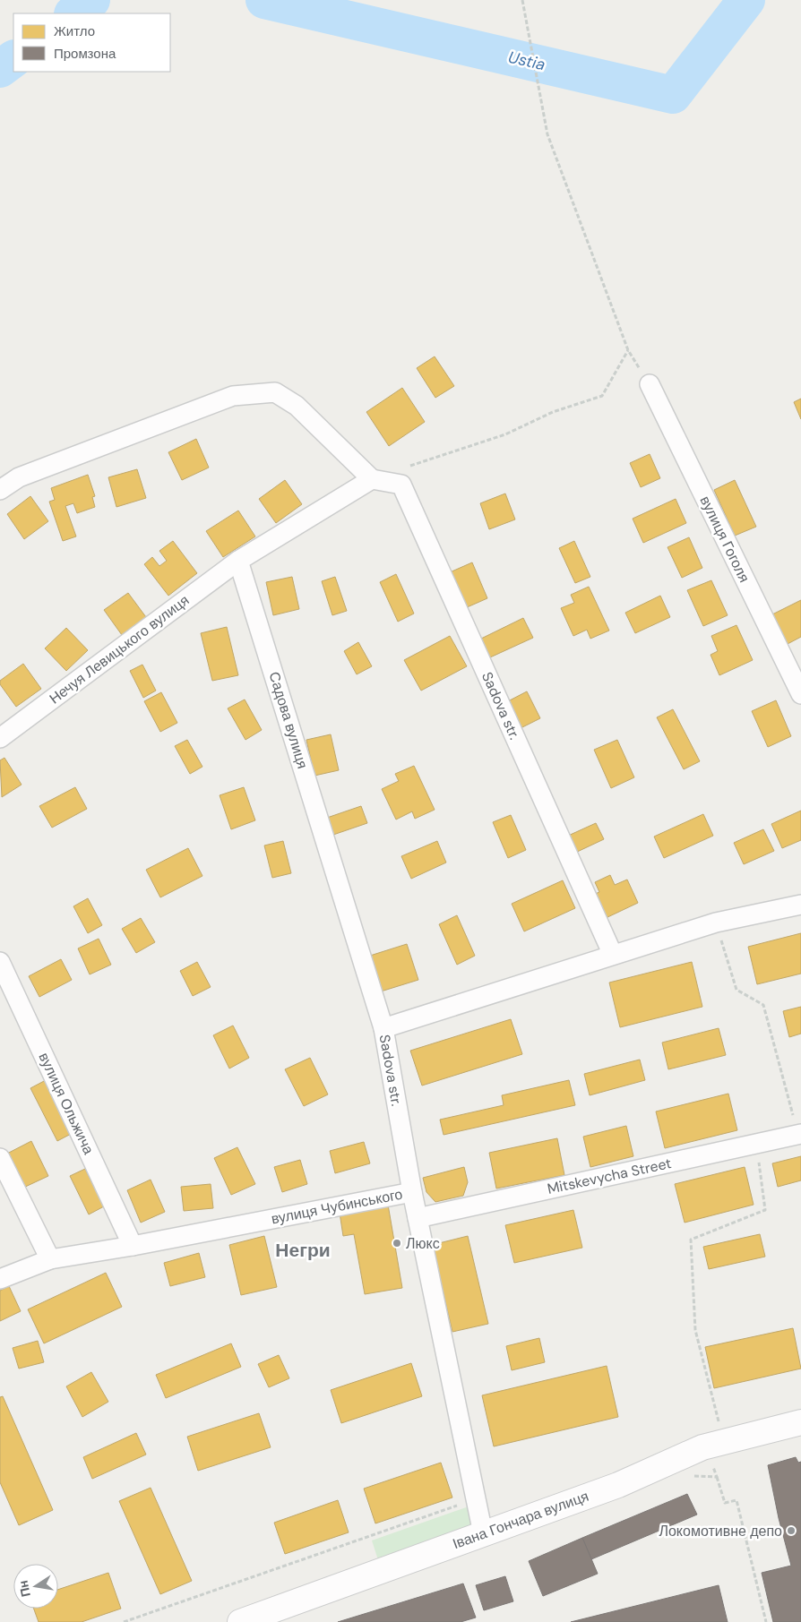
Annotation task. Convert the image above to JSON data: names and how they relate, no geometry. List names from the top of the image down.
{
  "streets": {
    "street": [
      "вулиця Гоголя",
      "Нечуя Левицького вулиця",
      "Sadova str.",
      "Садова вулиця",
      "вулиця Ольжича",
      "Mitskevycha Street",
      "вулиця Чубинського",
      "Івана Гончара вулиця"
    ]
  },
  "crossings": [
    ["Нечуя Левицького вулиця", "Садова вулиця"],
    ["Sadova str.", "Садова вулиця"],
    ["Sadova str.", "вулиця Чубинського"],
    ["вулиця Ольжича", "вулиця Чубинського"],
    ["Mitskevycha Street", "вулиця Чубинського"],
    ["вулиця Чубинського", "Івана Гончара вулиця"]
  ],
  "districts": ["Негри"],
  "water": ["Ustia"],
  "places": ["Люкс", "Локомотивне депо"],
  "legend": ["Житло", "Промзона"],
  "north": "left"
}
